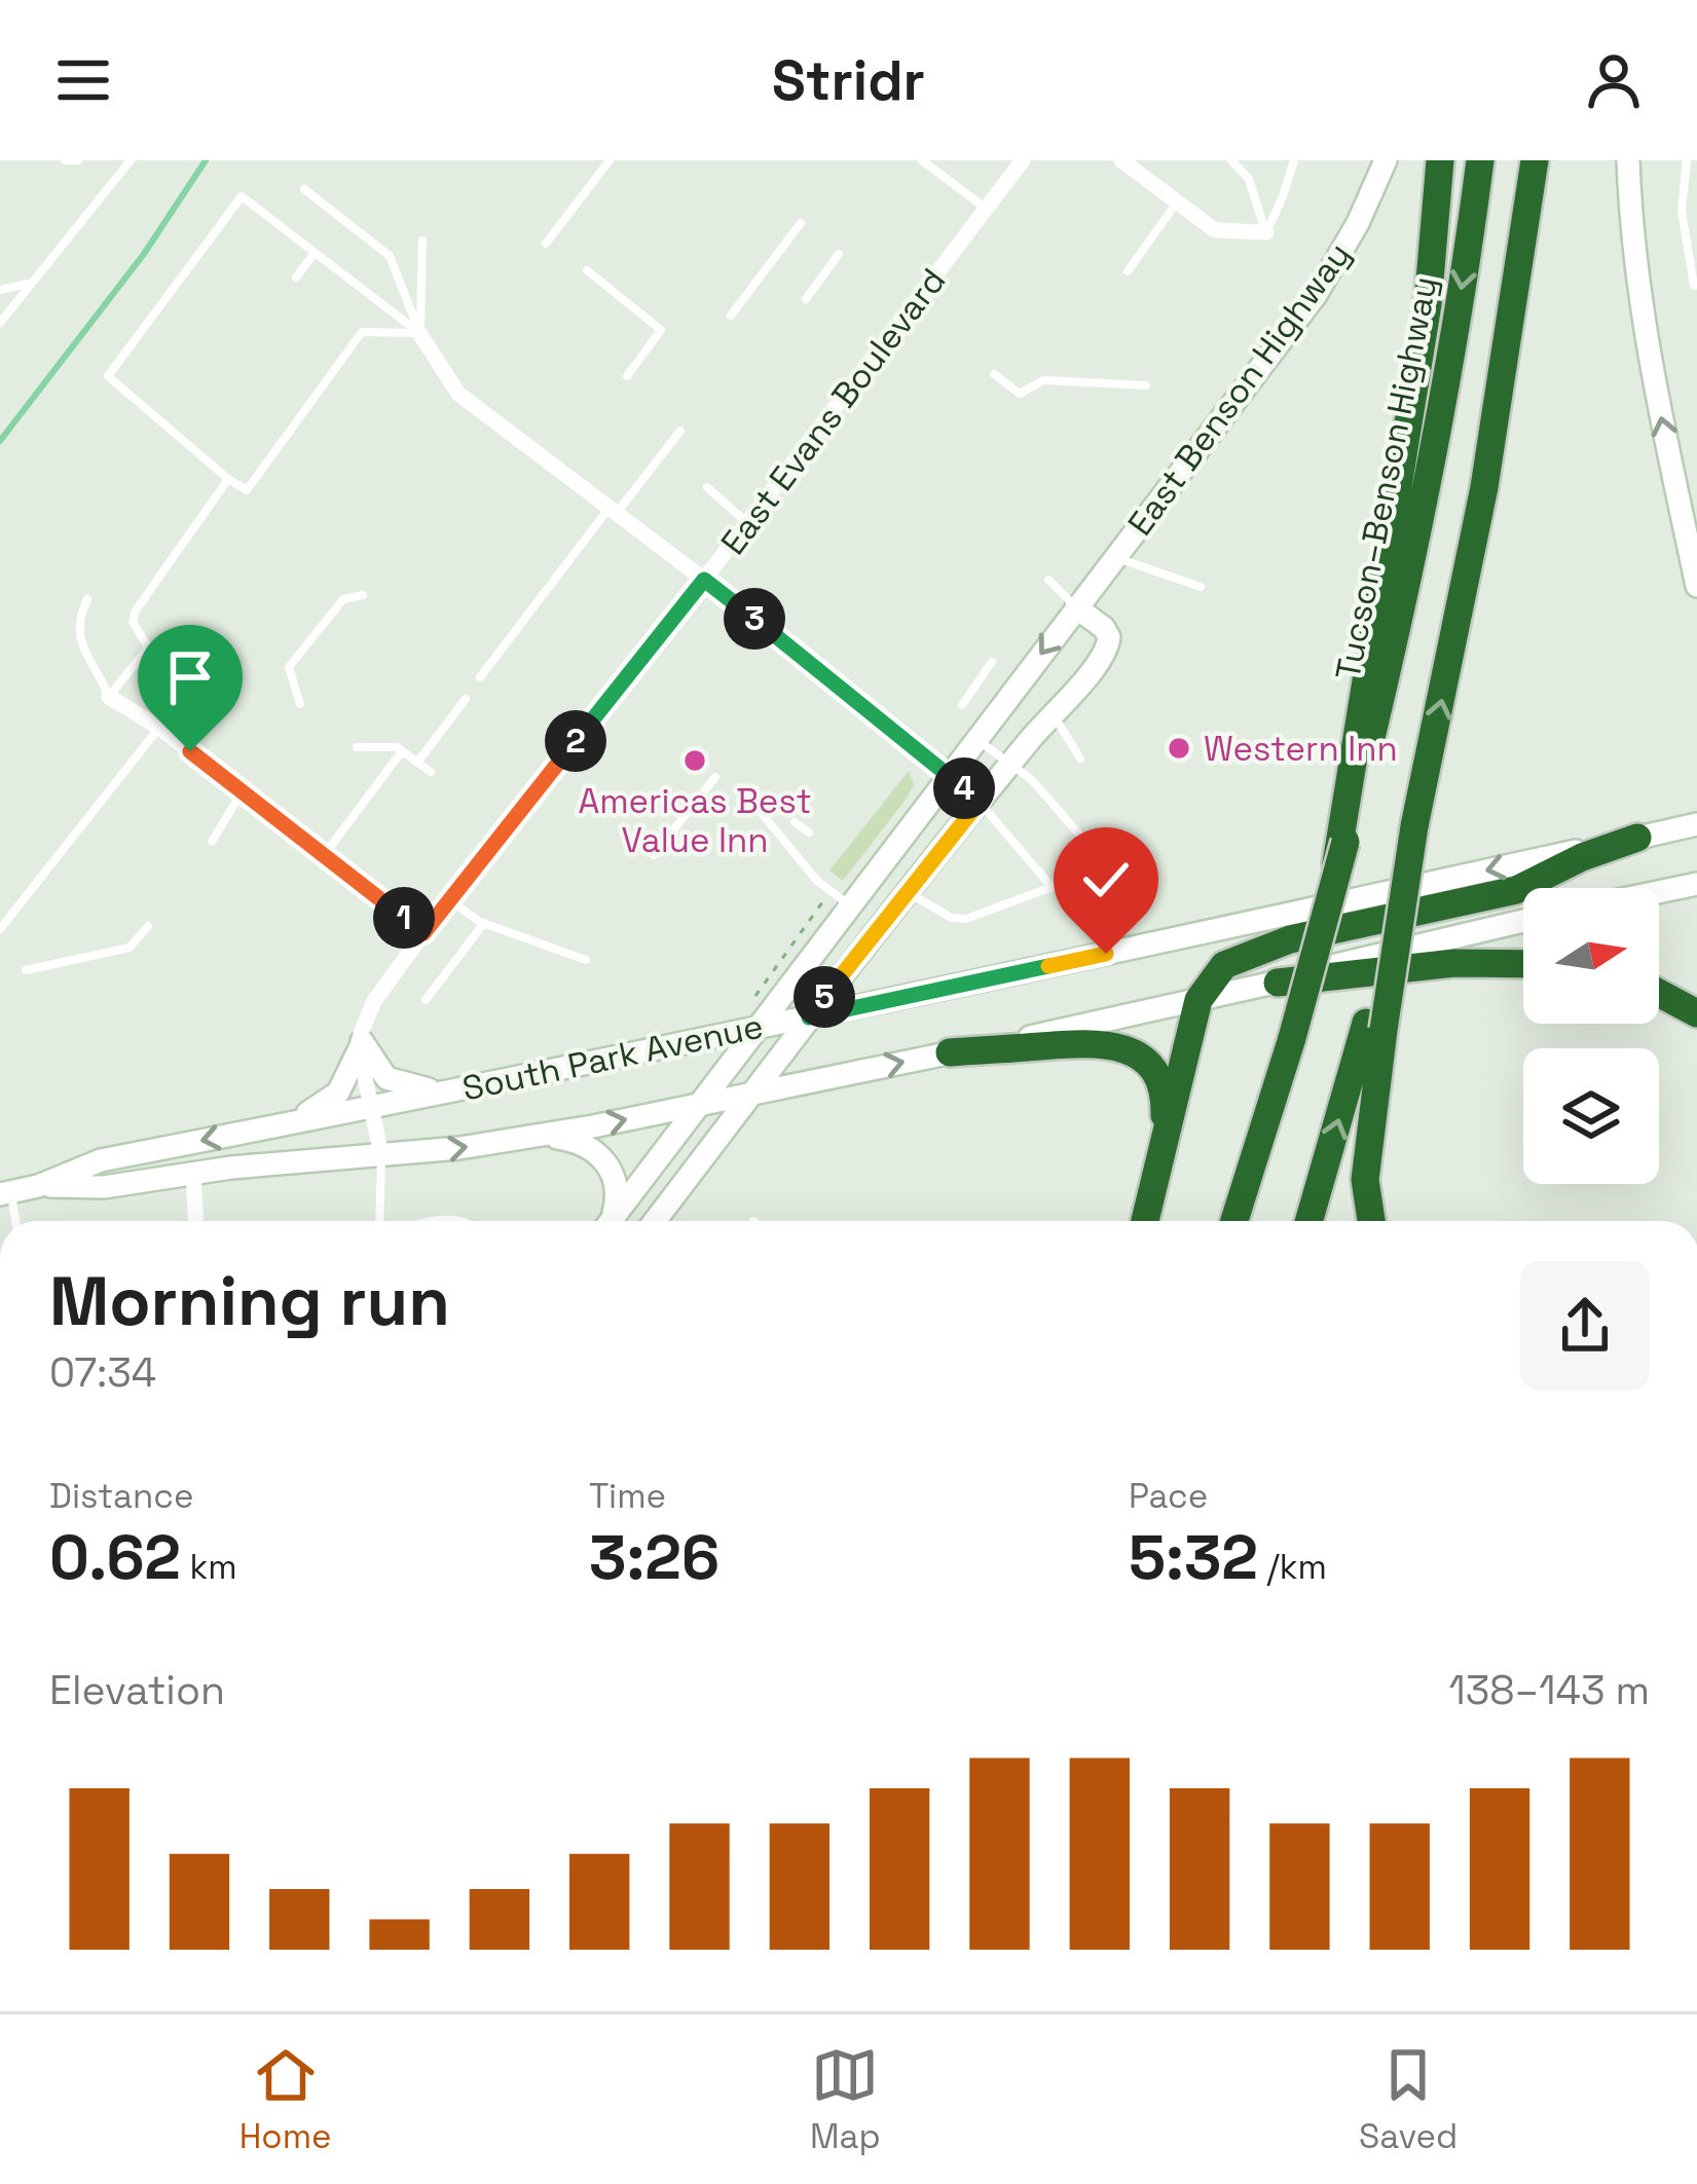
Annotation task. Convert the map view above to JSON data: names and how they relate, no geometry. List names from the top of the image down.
{
  "streets": {
    "highway": ["Tucson–Benson Highway"],
    "main road": ["East Benson Highway", "South Park Avenue"],
    "street": ["East Evans Boulevard"]
  },
  "crossings": [
    ["East Benson Highway", "South Park Avenue"]
  ],
  "places": ["Western Inn", "Americas Best Value Inn"],
  "north": "right",
  "page": {
    "header": "Stridr",
    "pins": [
      "3",
      "2",
      "4",
      "1",
      "5"
    ],
    "heading": ["Morning run", "07:34"],
    "stats": [
      ["Distance", "0.62 km"],
      ["Time", "3:26"],
      ["Pace", "5:32 /km"]
    ],
    "chart": ["Elevation", "138–143 m"],
    "tabs": ["Home", "Map", "Saved"]
  }
}
